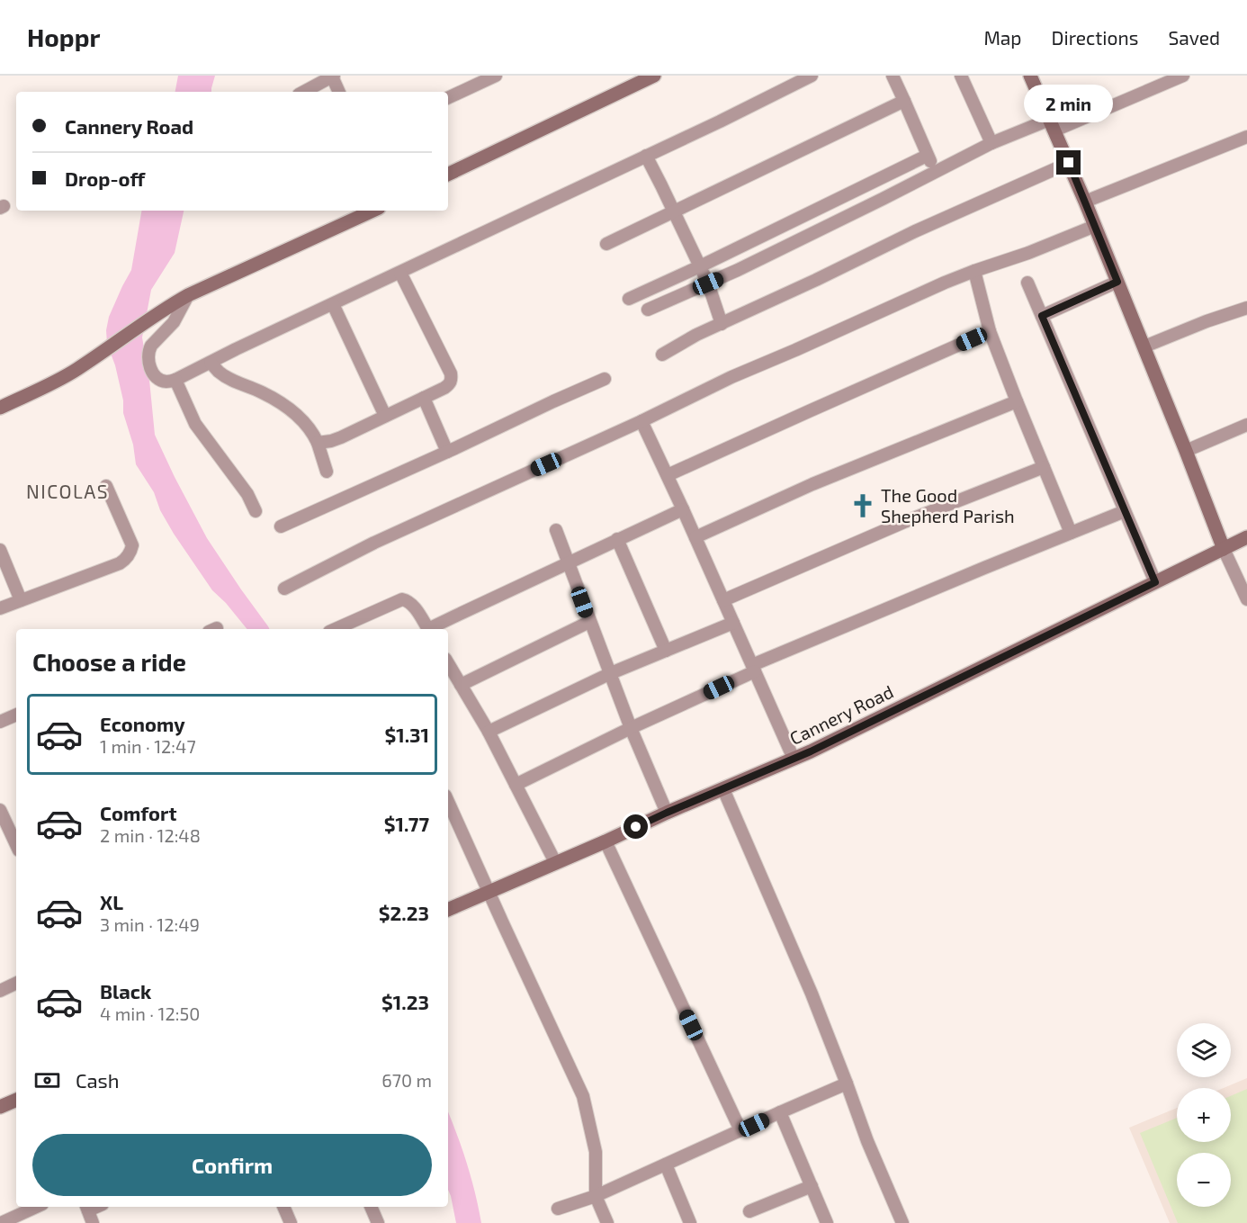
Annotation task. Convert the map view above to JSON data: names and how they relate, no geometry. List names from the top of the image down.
{
  "streets": {
    "street": ["Cannery Road"]
  },
  "districts": ["NICOLAS"],
  "places": {
    "church": ["The Good Shepherd Parish"]
  },
  "page": {
    "header": "Hoppr",
    "nav": ["Map", "Directions", "Saved"],
    "bubble": "2 min",
    "banner": ["Cannery Road", "Drop-off"],
    "heading": "Choose a ride",
    "list": [
      {
        "name": "Economy",
        "note": "1 min · 12:47",
        "value": "$1.31"
      },
      {
        "name": "Comfort",
        "note": "2 min · 12:48",
        "value": "$1.77"
      },
      {
        "name": "XL",
        "note": "3 min · 12:49",
        "value": "$2.23"
      },
      {
        "name": "Black",
        "note": "4 min · 12:50",
        "value": "$1.23"
      }
    ],
    "map_buttons": ["+", "−"],
    "pay": ["Cash", "670 m"],
    "buttons": "Confirm"
  }
}
